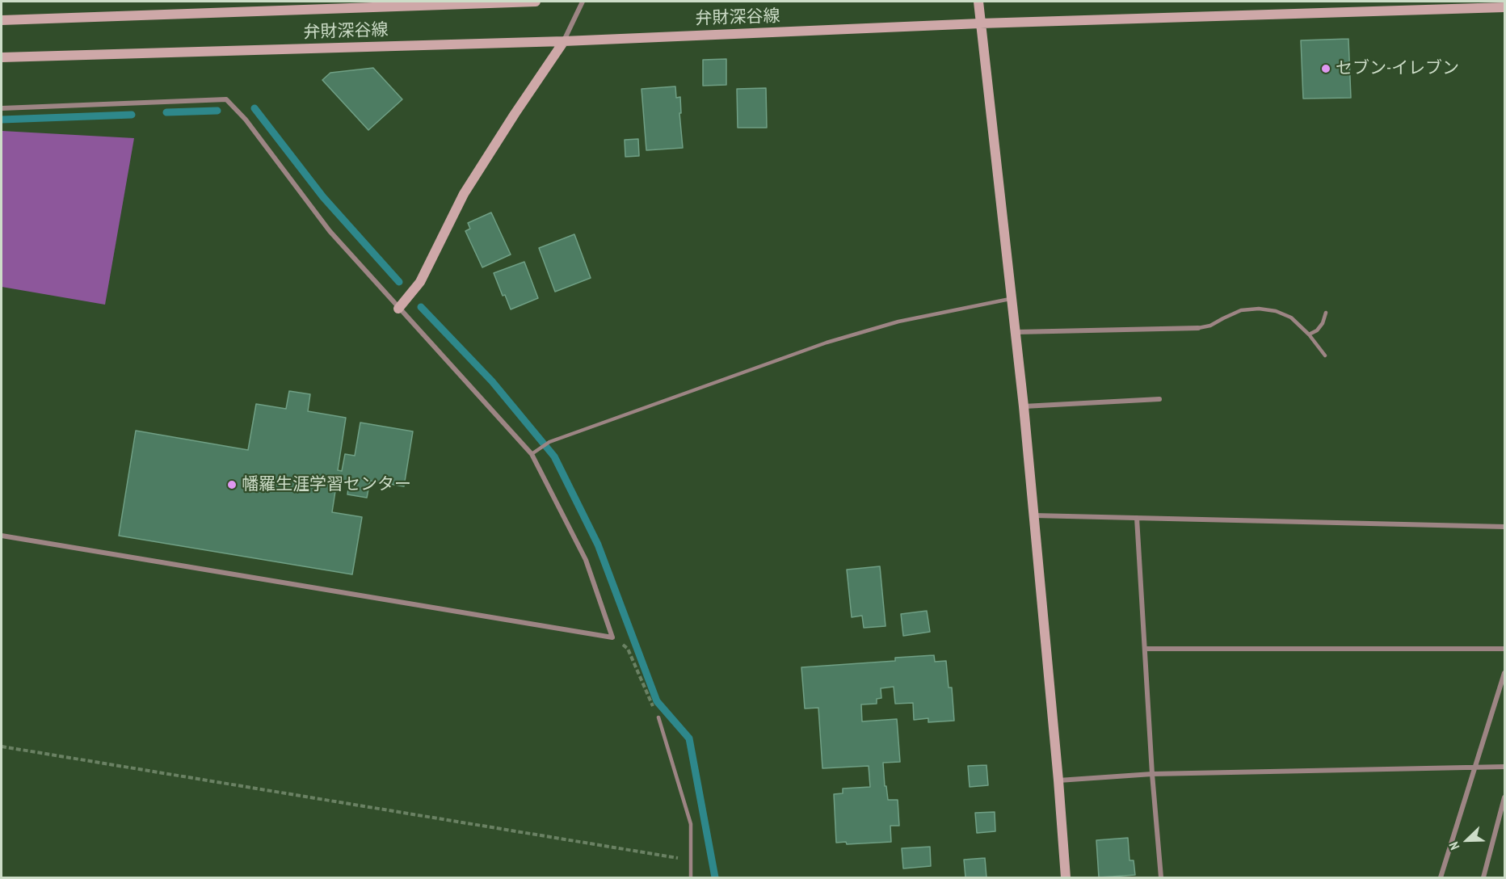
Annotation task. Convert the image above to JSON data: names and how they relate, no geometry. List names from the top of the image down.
{
  "streets": {
    "main road": ["弁財深谷線"]
  },
  "places": ["セブン-イレブン", "幡羅生涯学習センター"],
  "north": "bottom left"
}
